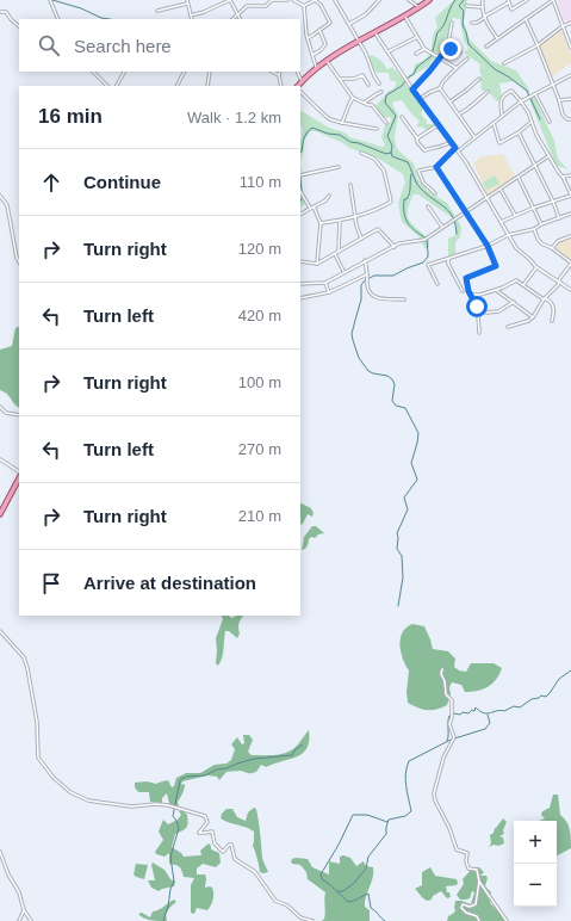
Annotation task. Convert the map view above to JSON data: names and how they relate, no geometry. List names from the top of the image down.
{
  "page": {
    "search": "Search here",
    "heading": ["16 min", "Walk · 1.2 km"],
    "list": [
      ["Continue", "110 m"],
      ["Turn right", "120 m"],
      ["Turn left", "420 m"],
      ["Turn right", "100 m"],
      ["Turn left", "270 m"],
      ["Turn right", "210 m"],
      "Arrive at destination"
    ],
    "map_buttons": ["+", "−"]
  }
}
